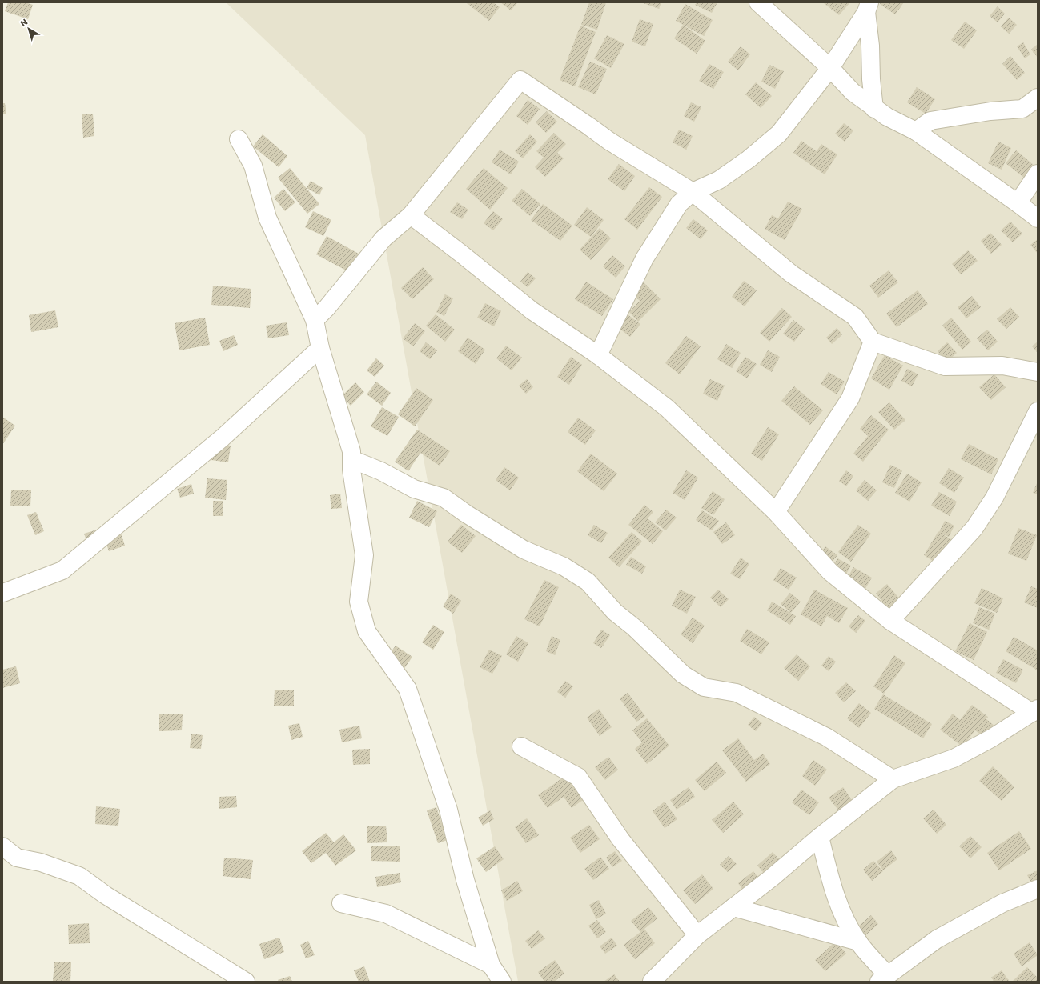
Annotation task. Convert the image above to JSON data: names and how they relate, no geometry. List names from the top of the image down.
{
  "north": "top left"
}
